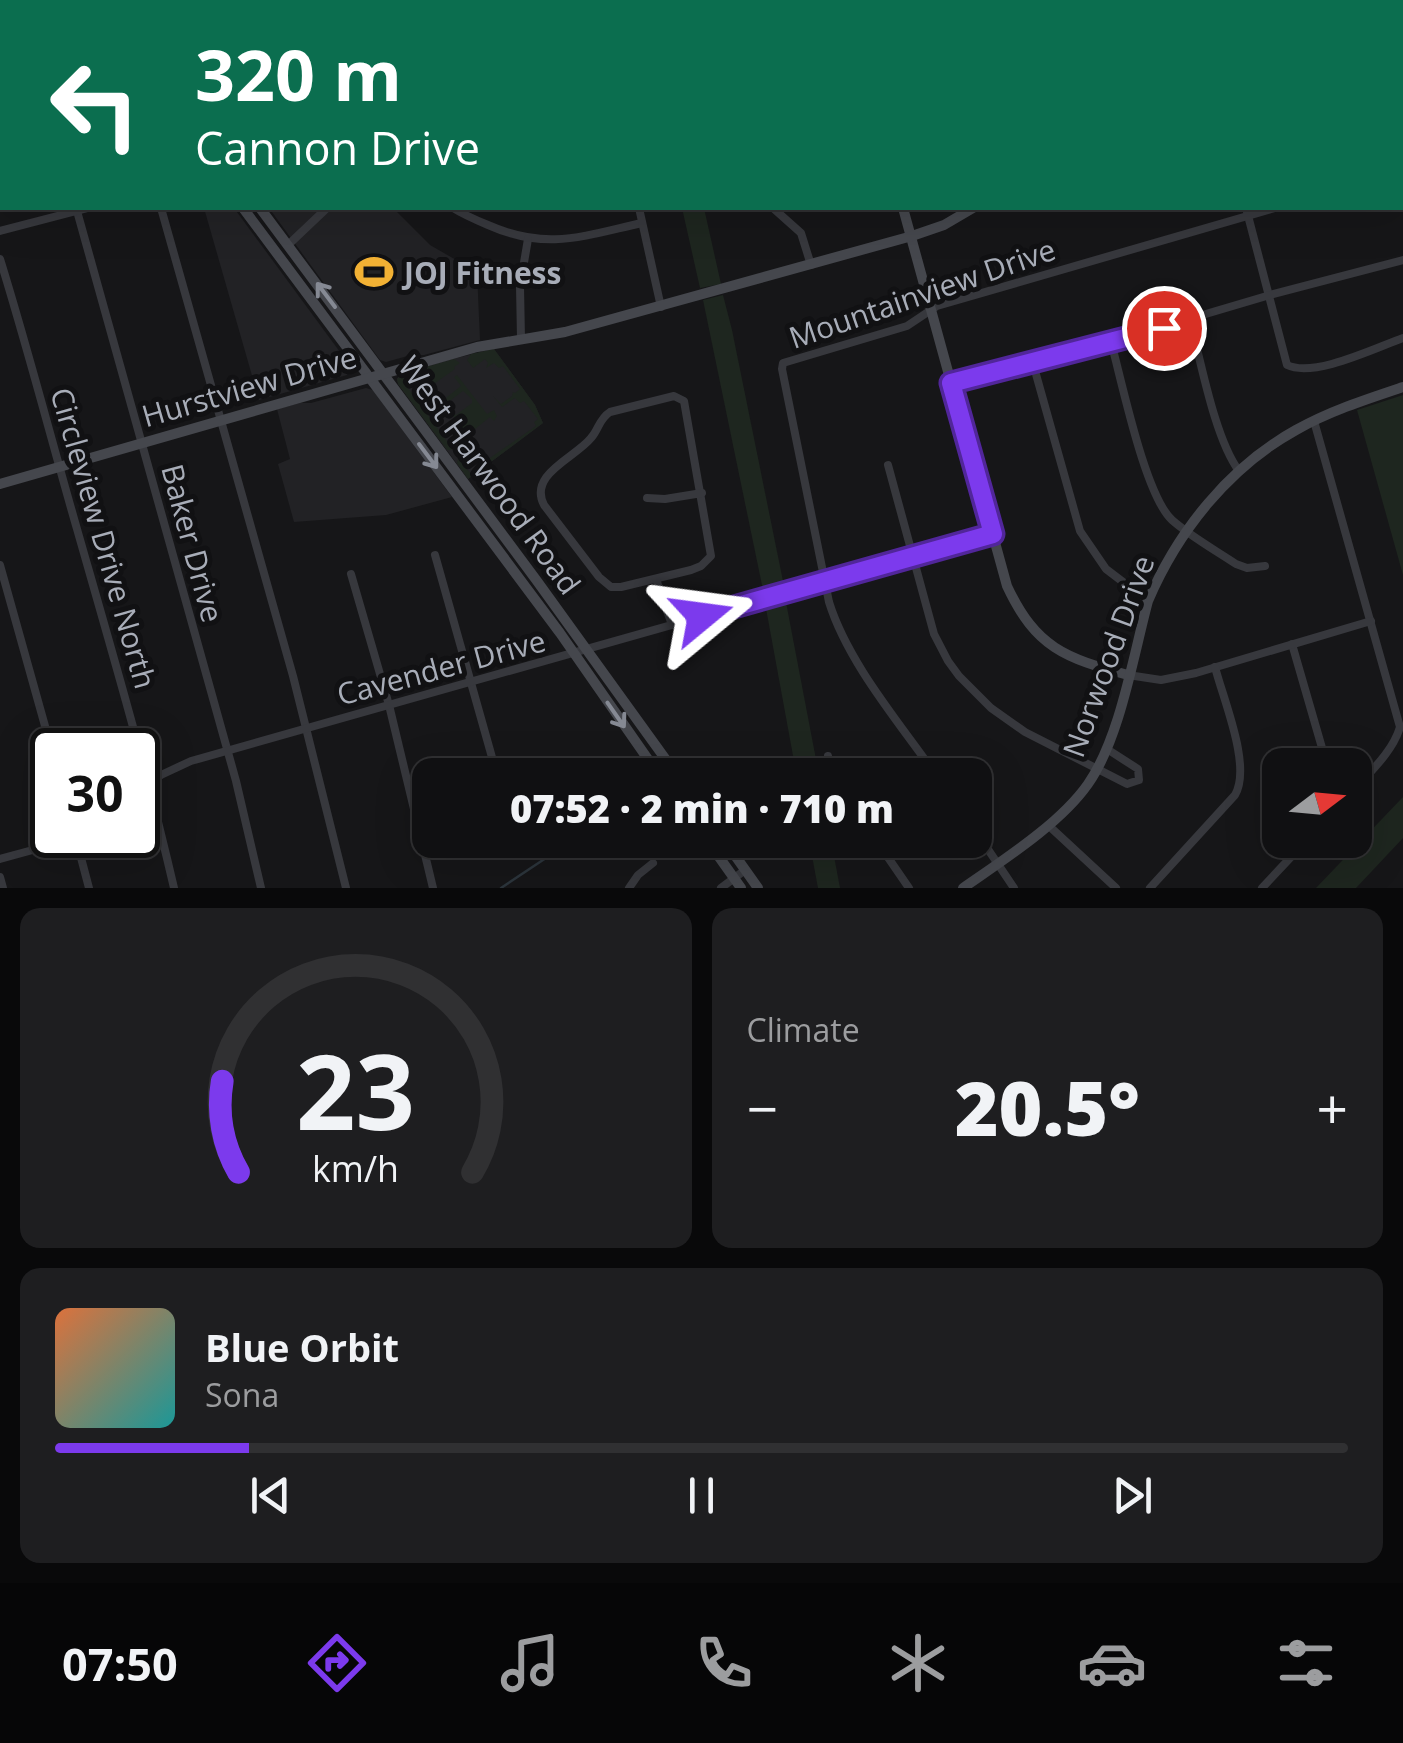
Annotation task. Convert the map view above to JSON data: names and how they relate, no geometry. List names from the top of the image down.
{
  "streets": {
    "main road": ["Hurstview Drive", "West Harwood Road", "Norwood Drive"],
    "street": [
      "Mountainview Drive",
      "Circleview Drive North",
      "Baker Drive",
      "Cavender Drive"
    ]
  },
  "crossings": [
    ["Mountainview Drive", "Cavender Drive"],
    ["Hurstview Drive", "West Harwood Road"],
    ["Hurstview Drive", "Circleview Drive North"],
    ["Hurstview Drive", "Baker Drive"],
    ["West Harwood Road", "Cavender Drive"],
    ["Baker Drive", "Cavender Drive"]
  ],
  "places": {
    "sports": ["JOJ Fitness"]
  },
  "north": "right",
  "page": {
    "turn": ["320 m", "Cannon Drive"],
    "limit": "30",
    "trip": "07:52 · 2 min · 710 m",
    "tile": "Climate",
    "heat": ["−", "20.5°", "+"],
    "song": ["Blue Orbit", "Sona"],
    "tabs": "07:50",
    "gauge": ["23", "km/h"]
  }
}
